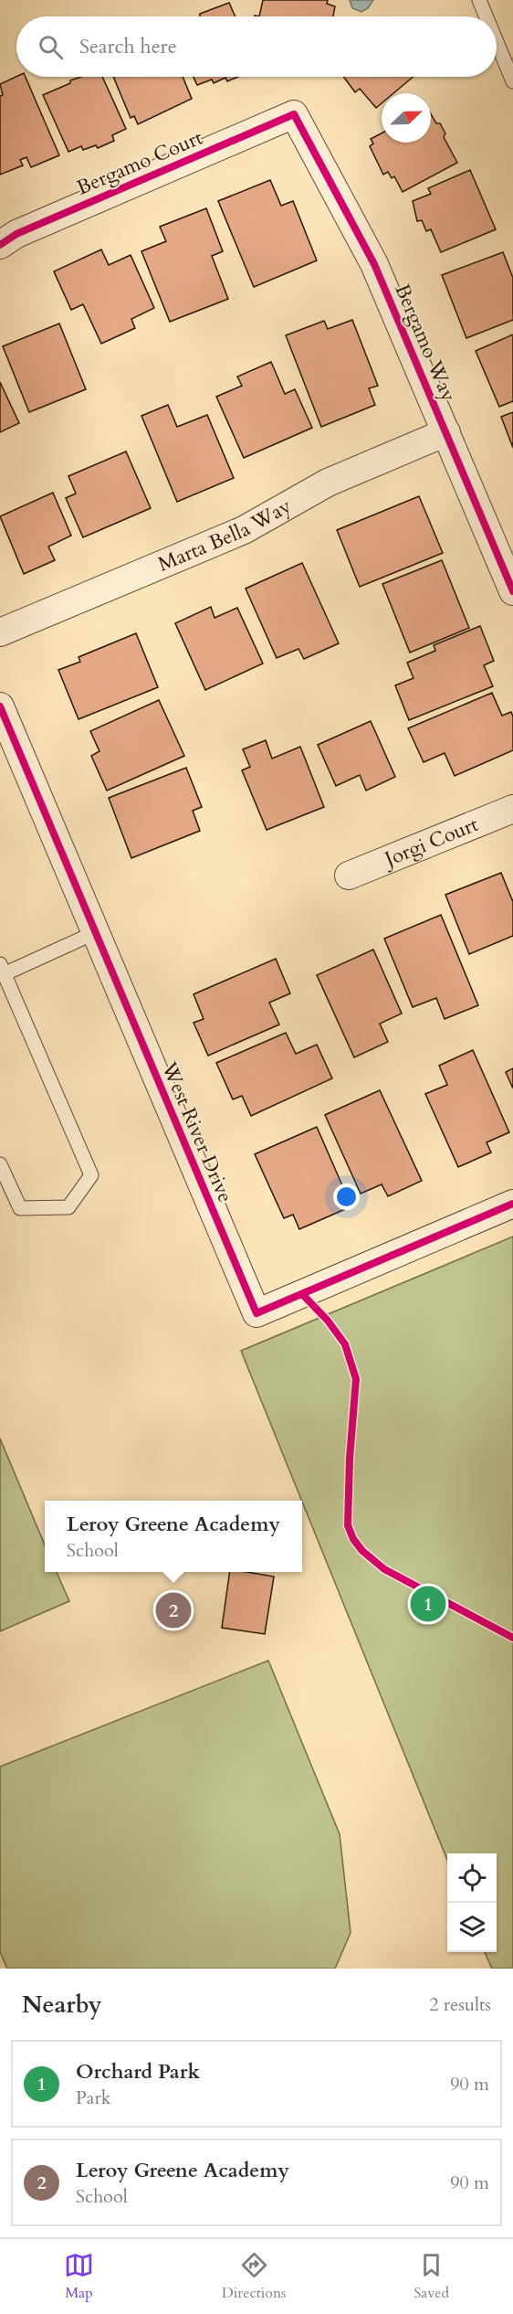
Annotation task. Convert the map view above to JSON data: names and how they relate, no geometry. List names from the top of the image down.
{
  "streets": {
    "street": [
      "Bergamo Court",
      "Bergamo Way",
      "Marta Bella Way",
      "Jorgi Court",
      "West River Drive"
    ]
  },
  "crossings": [
    ["Bergamo Court", "Bergamo Way"],
    ["Bergamo Way", "Marta Bella Way"]
  ],
  "north": "top right",
  "page": {
    "search": "Search here",
    "popup": ["Leroy Greene Academy", "School"],
    "pins": ["1", "2"],
    "heading": ["Nearby", "2 results"],
    "list": [
      {
        "mark": "1",
        "name": "Orchard Park",
        "note": "Park",
        "value": "90 m"
      },
      {
        "mark": "2",
        "name": "Leroy Greene Academy",
        "note": "School",
        "value": "90 m"
      }
    ],
    "nav": ["Map", "Directions", "Saved"]
  }
}
